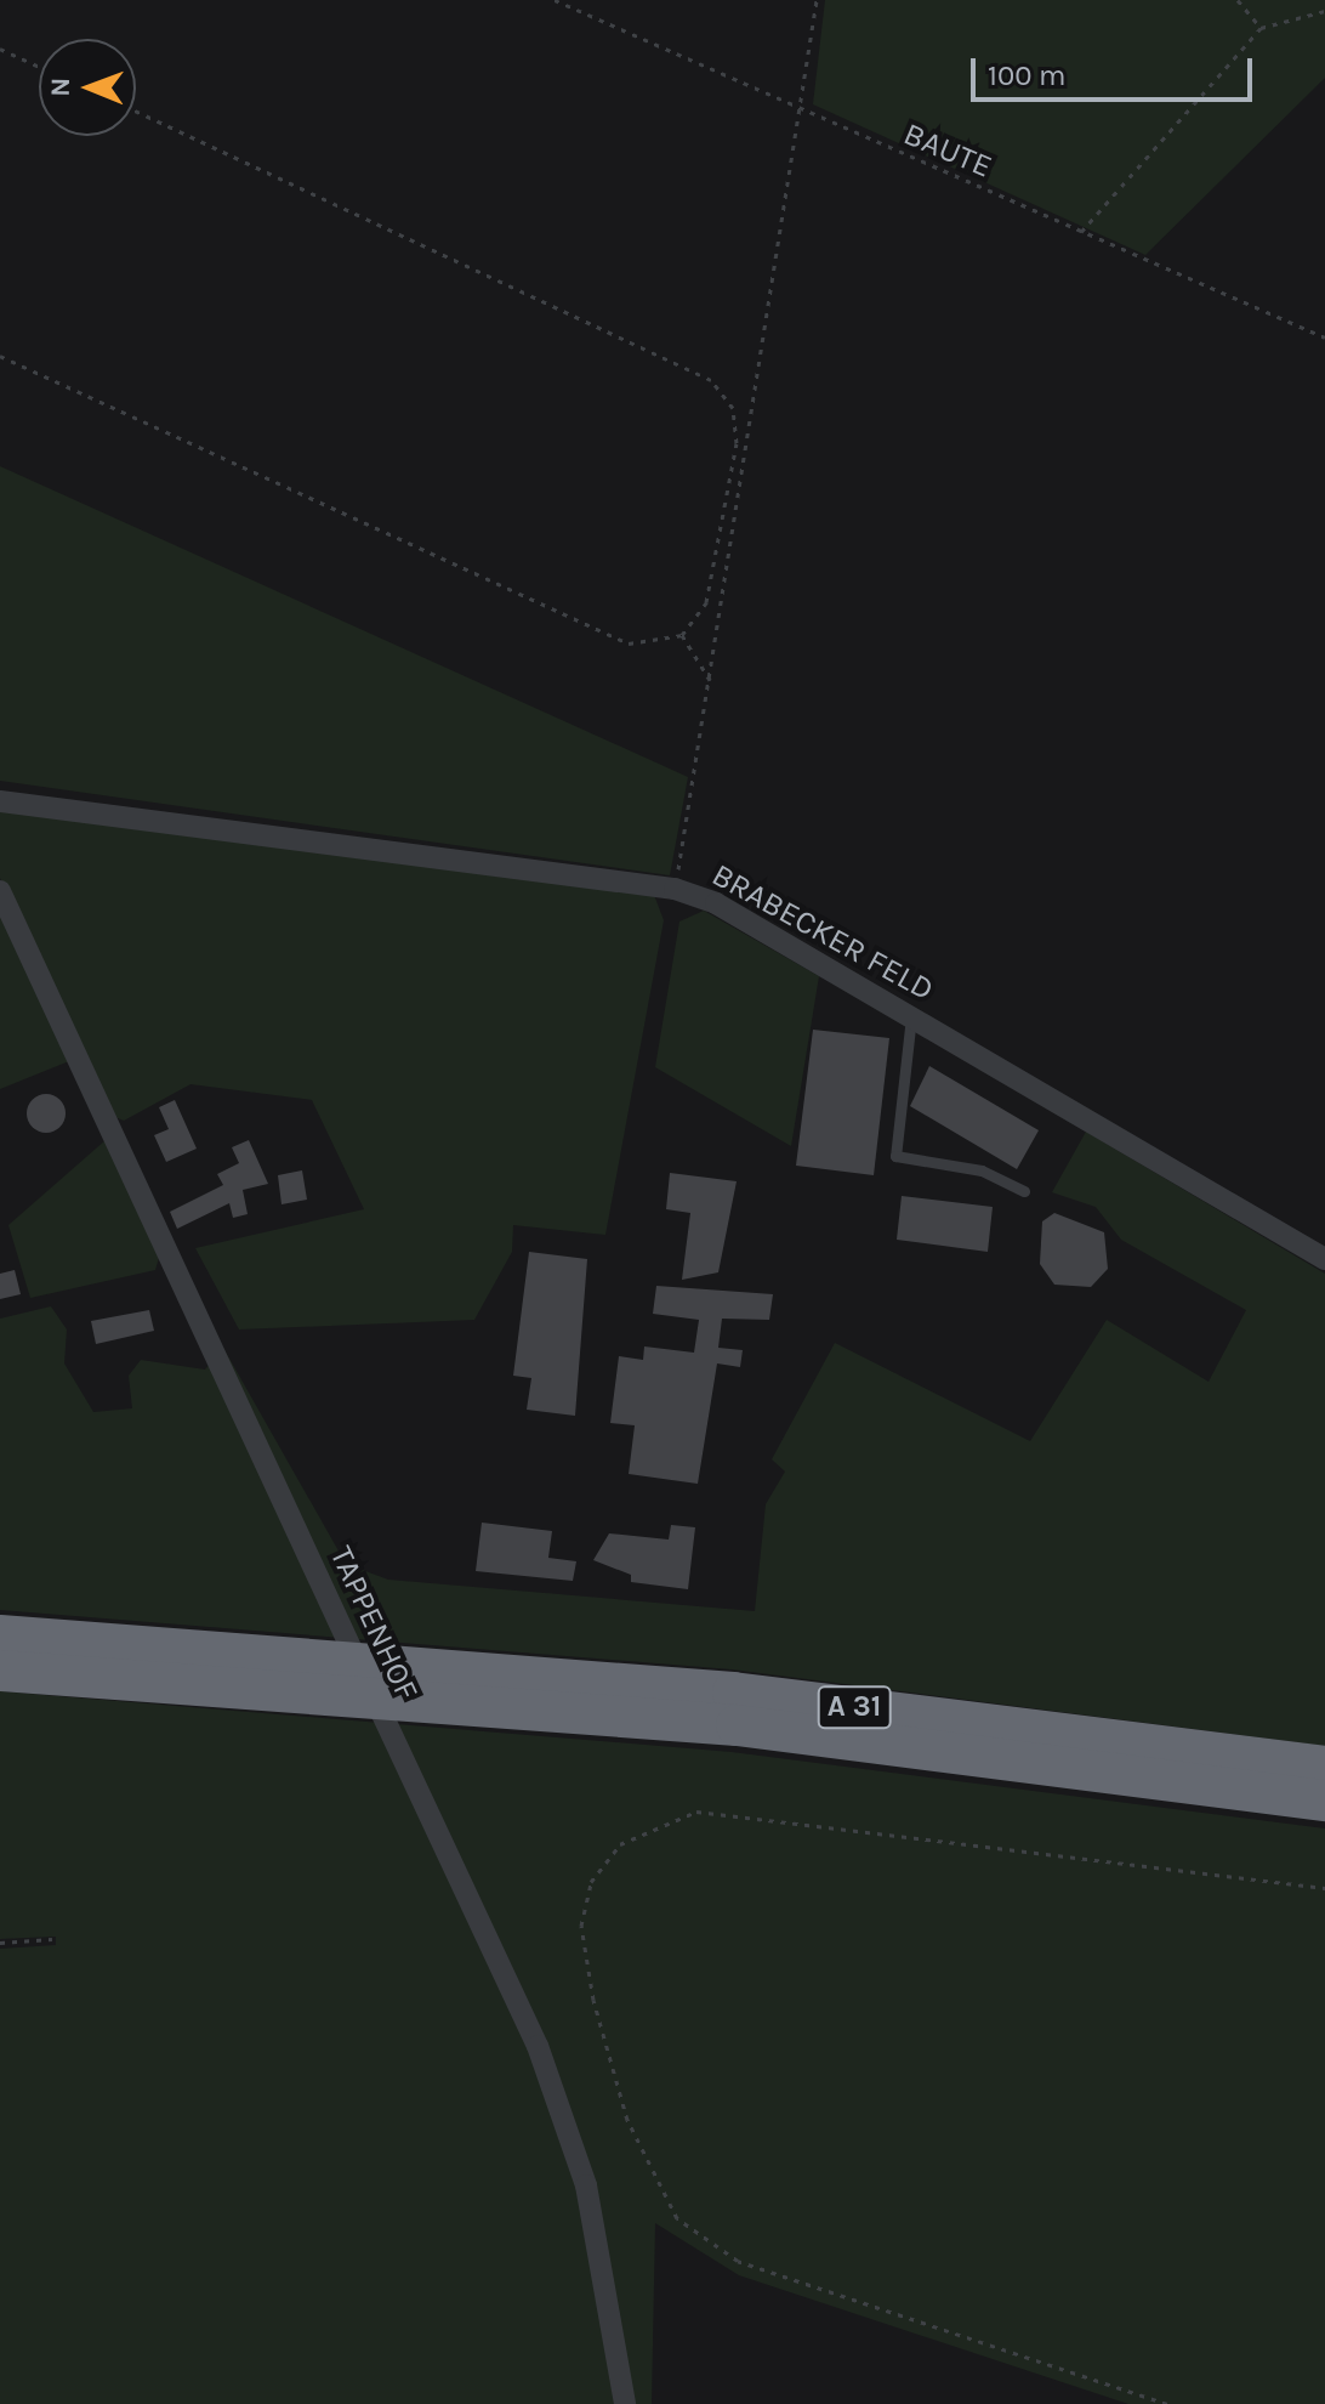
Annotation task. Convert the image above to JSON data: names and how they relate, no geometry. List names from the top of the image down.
{
  "streets": {
    "highway": ["A 31"],
    "street": ["BRABECKER FELD", "TAPPENHOF"],
    "path": ["BAUTE"]
  },
  "scale_bar": "100 m",
  "north": "left"
}
